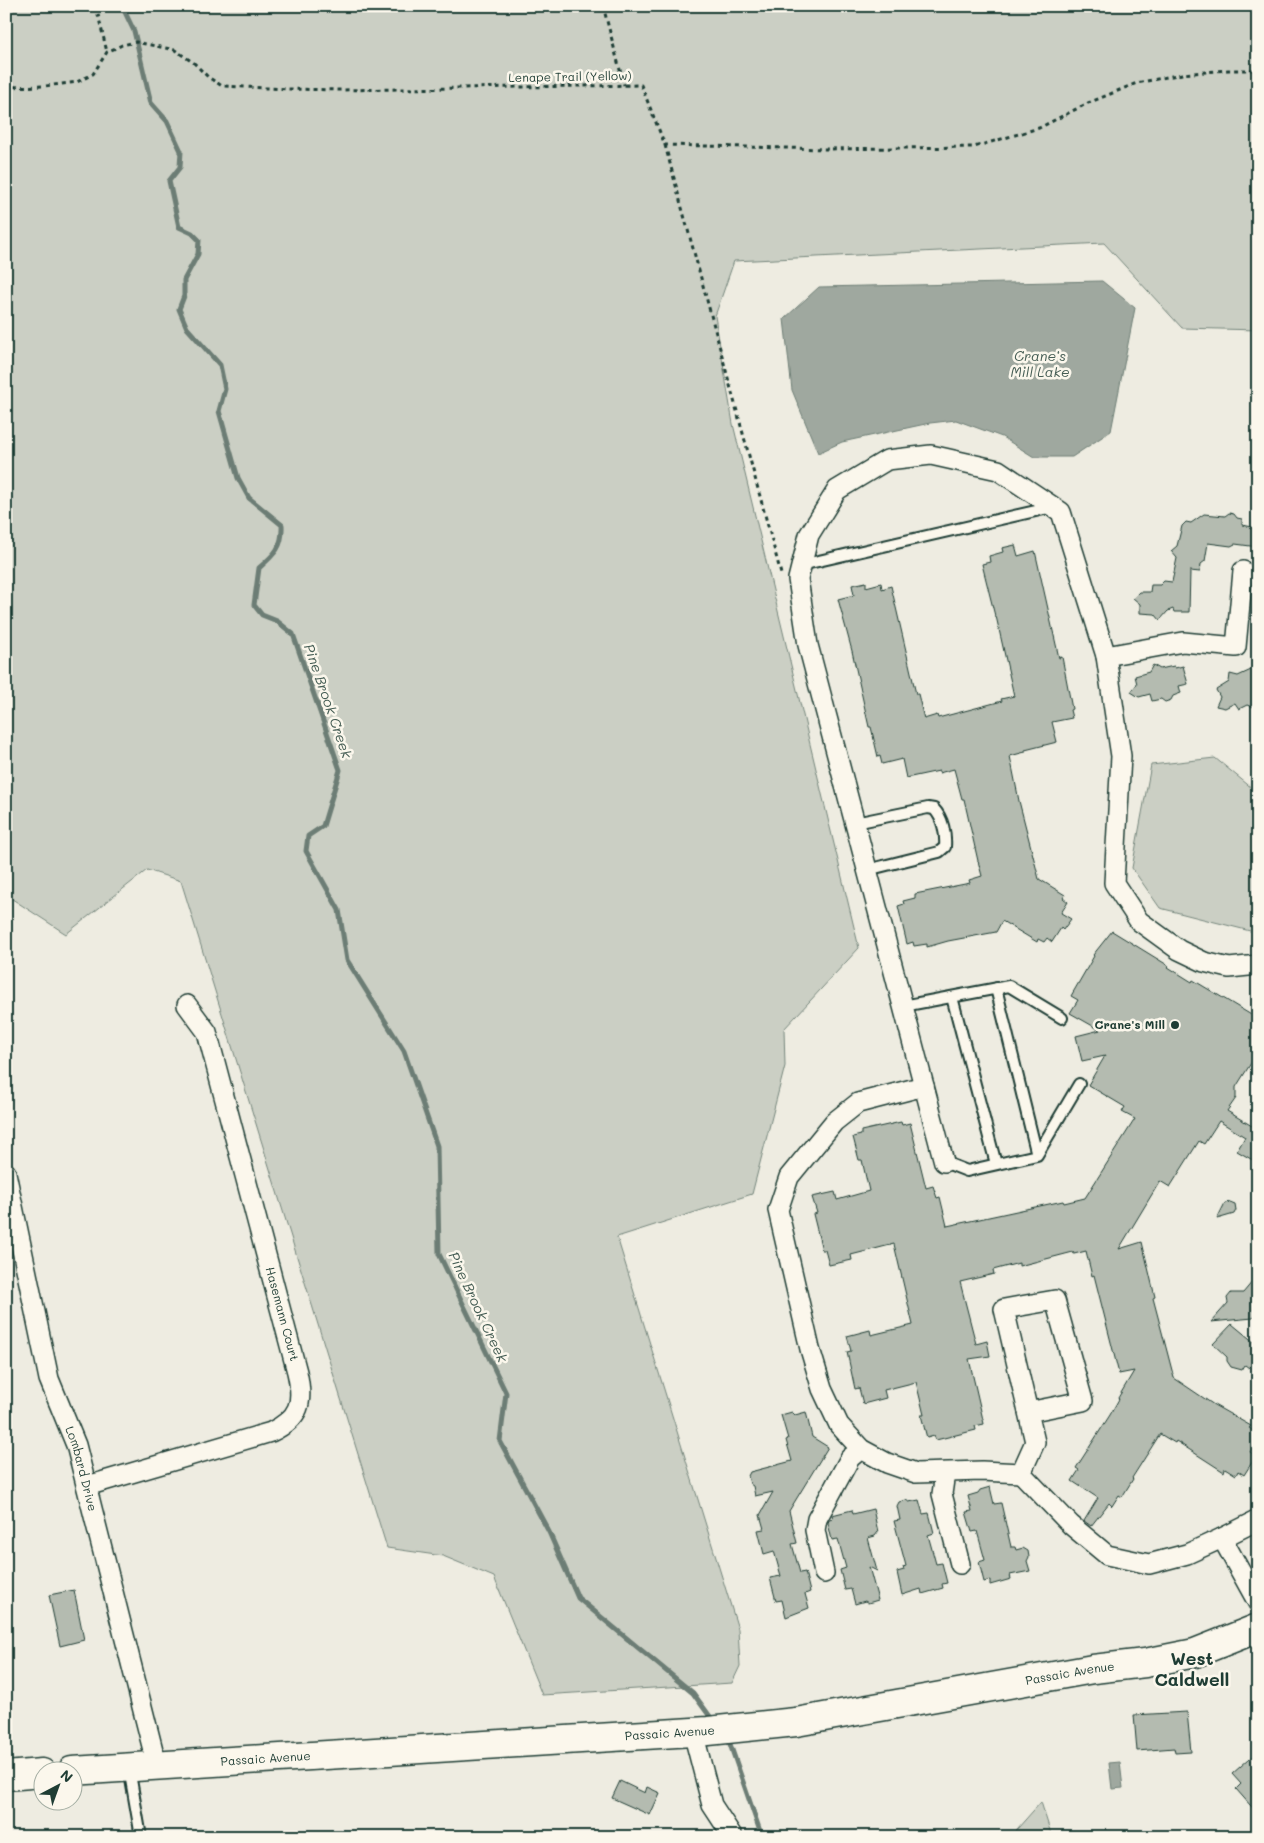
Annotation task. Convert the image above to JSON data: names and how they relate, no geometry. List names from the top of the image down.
{
  "streets": {
    "main road": ["Passaic Avenue"],
    "street": ["Hasemann Court", "Lombard Drive"],
    "path": ["Lenape Trail (Yellow)"]
  },
  "crossings": [
    ["Hasemann Court", "Lombard Drive"],
    ["Lombard Drive", "Passaic Avenue"]
  ],
  "districts": ["West Caldwell"],
  "water": ["Crane's Mill Lake", "Pine Brook Creek"],
  "places": ["Crane's Mill"],
  "north": "top right"
}
